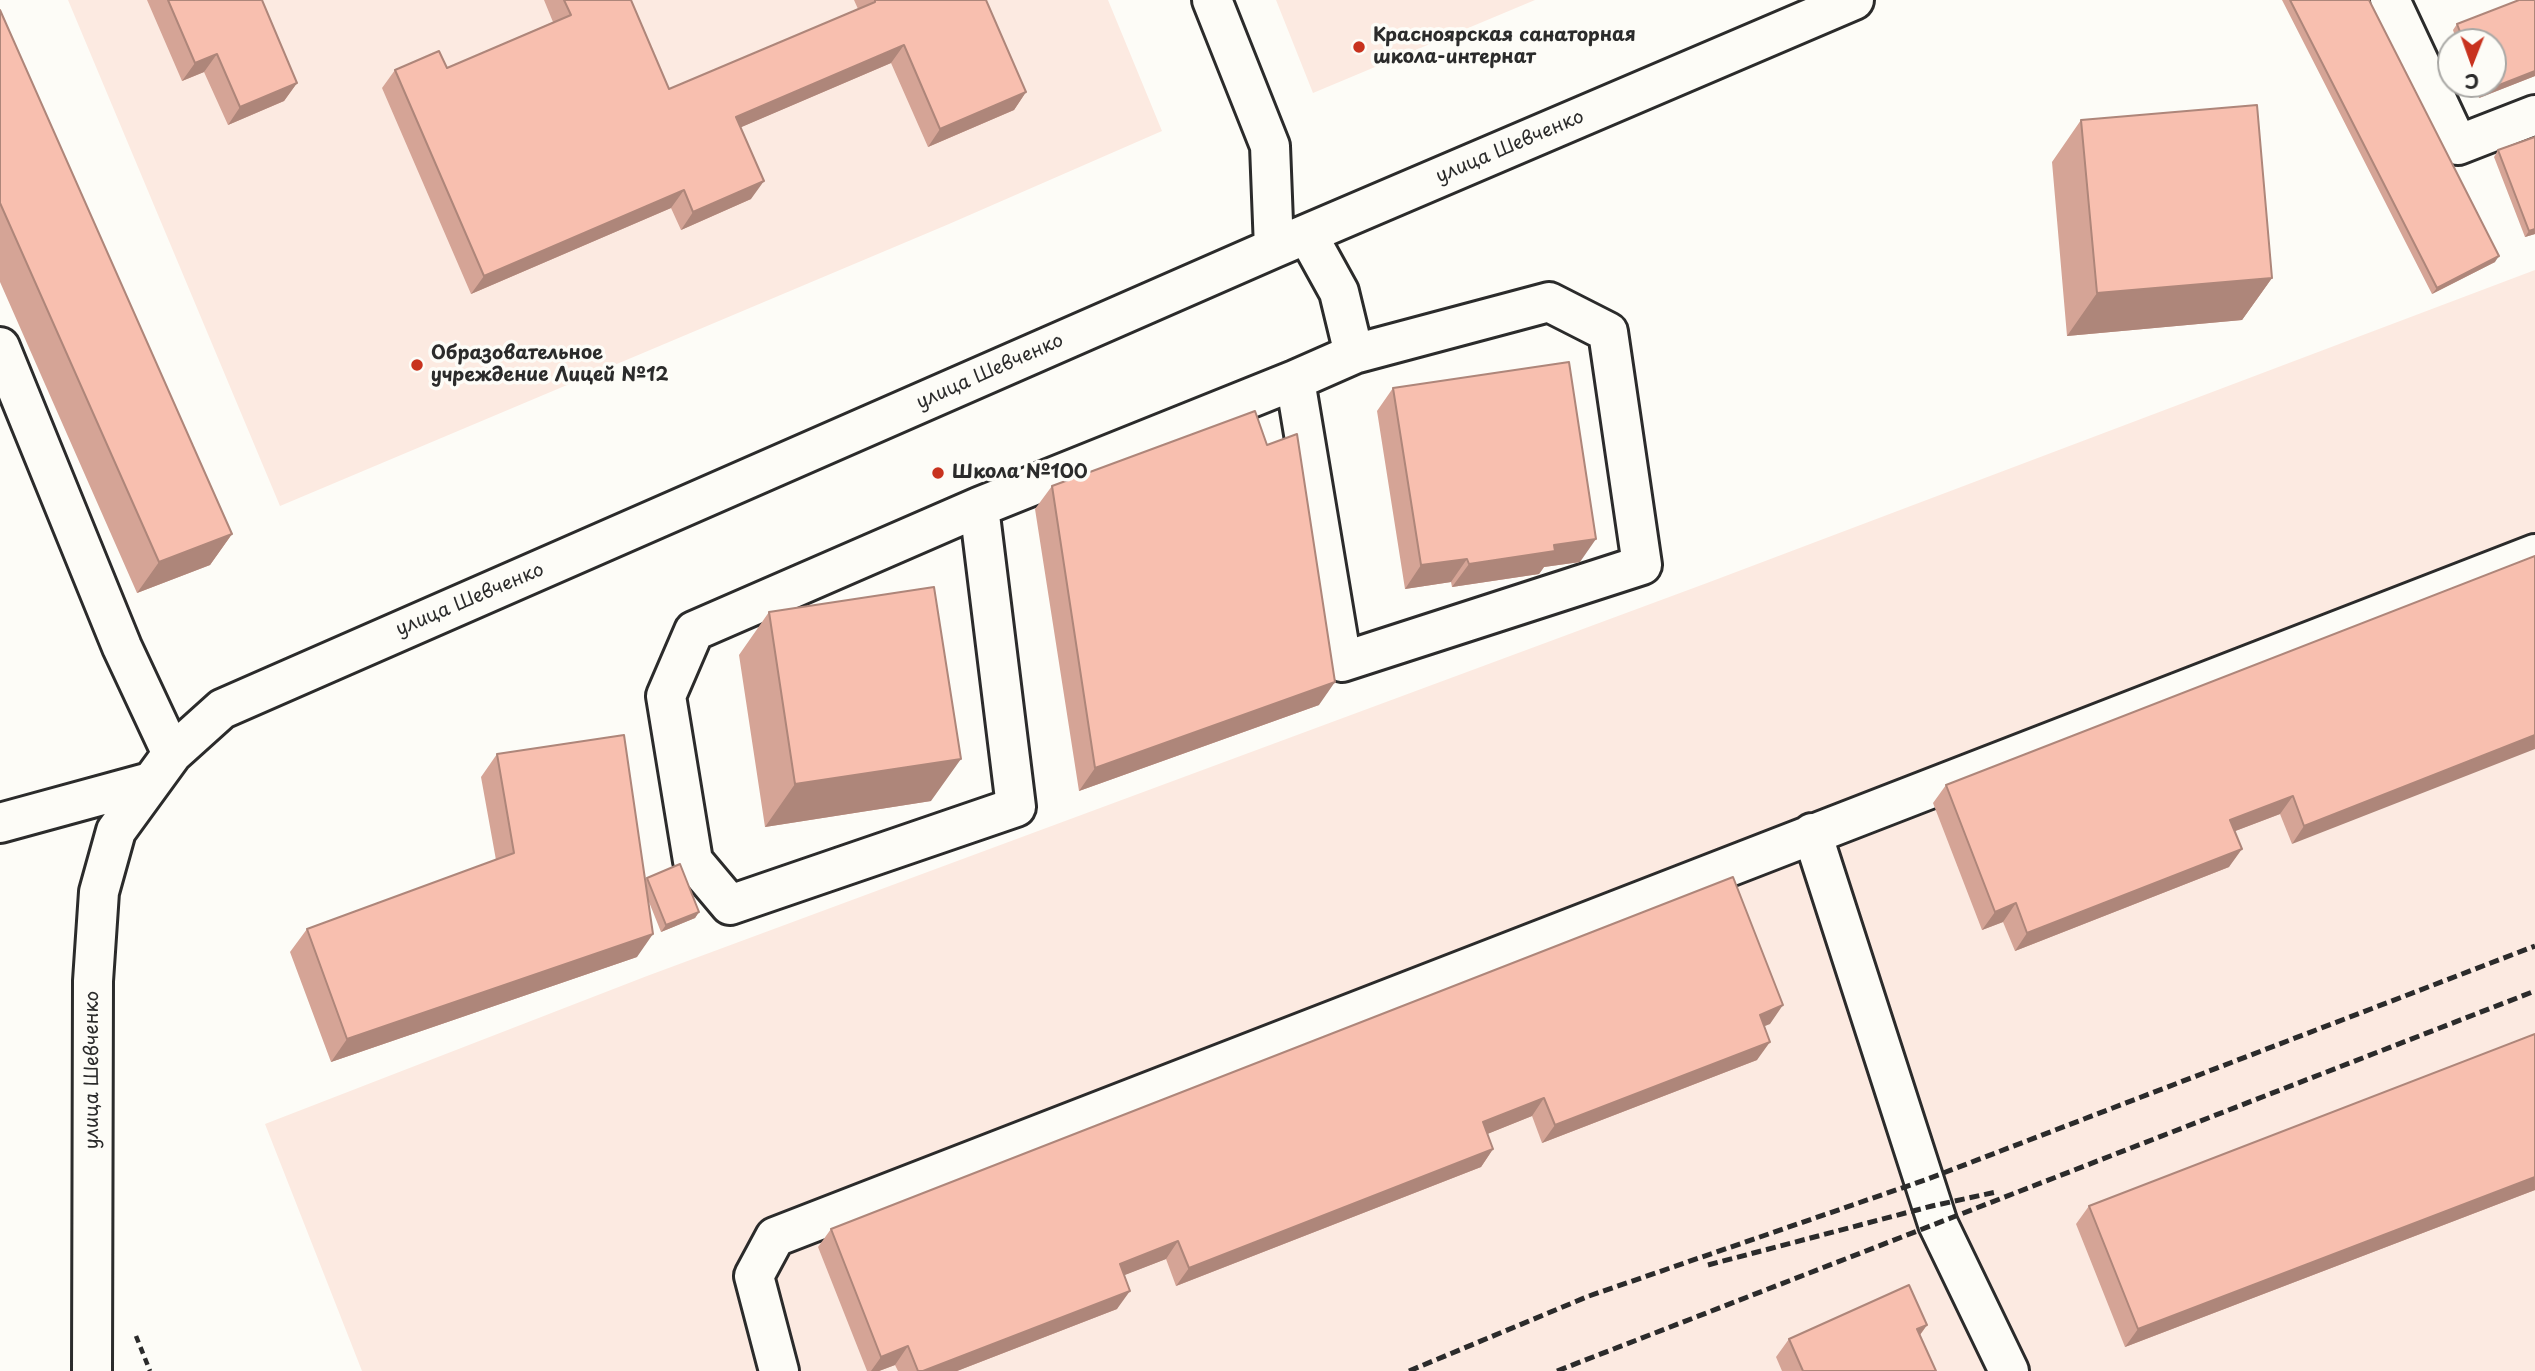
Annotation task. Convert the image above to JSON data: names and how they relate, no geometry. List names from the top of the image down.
{
  "streets": {
    "street": ["улица Шевченко"]
  },
  "places": ["Красноярская санаторная школа-интернат", "Образовательное учреждение Лицей №12", "Школа №100"],
  "north": "bottom"
}
